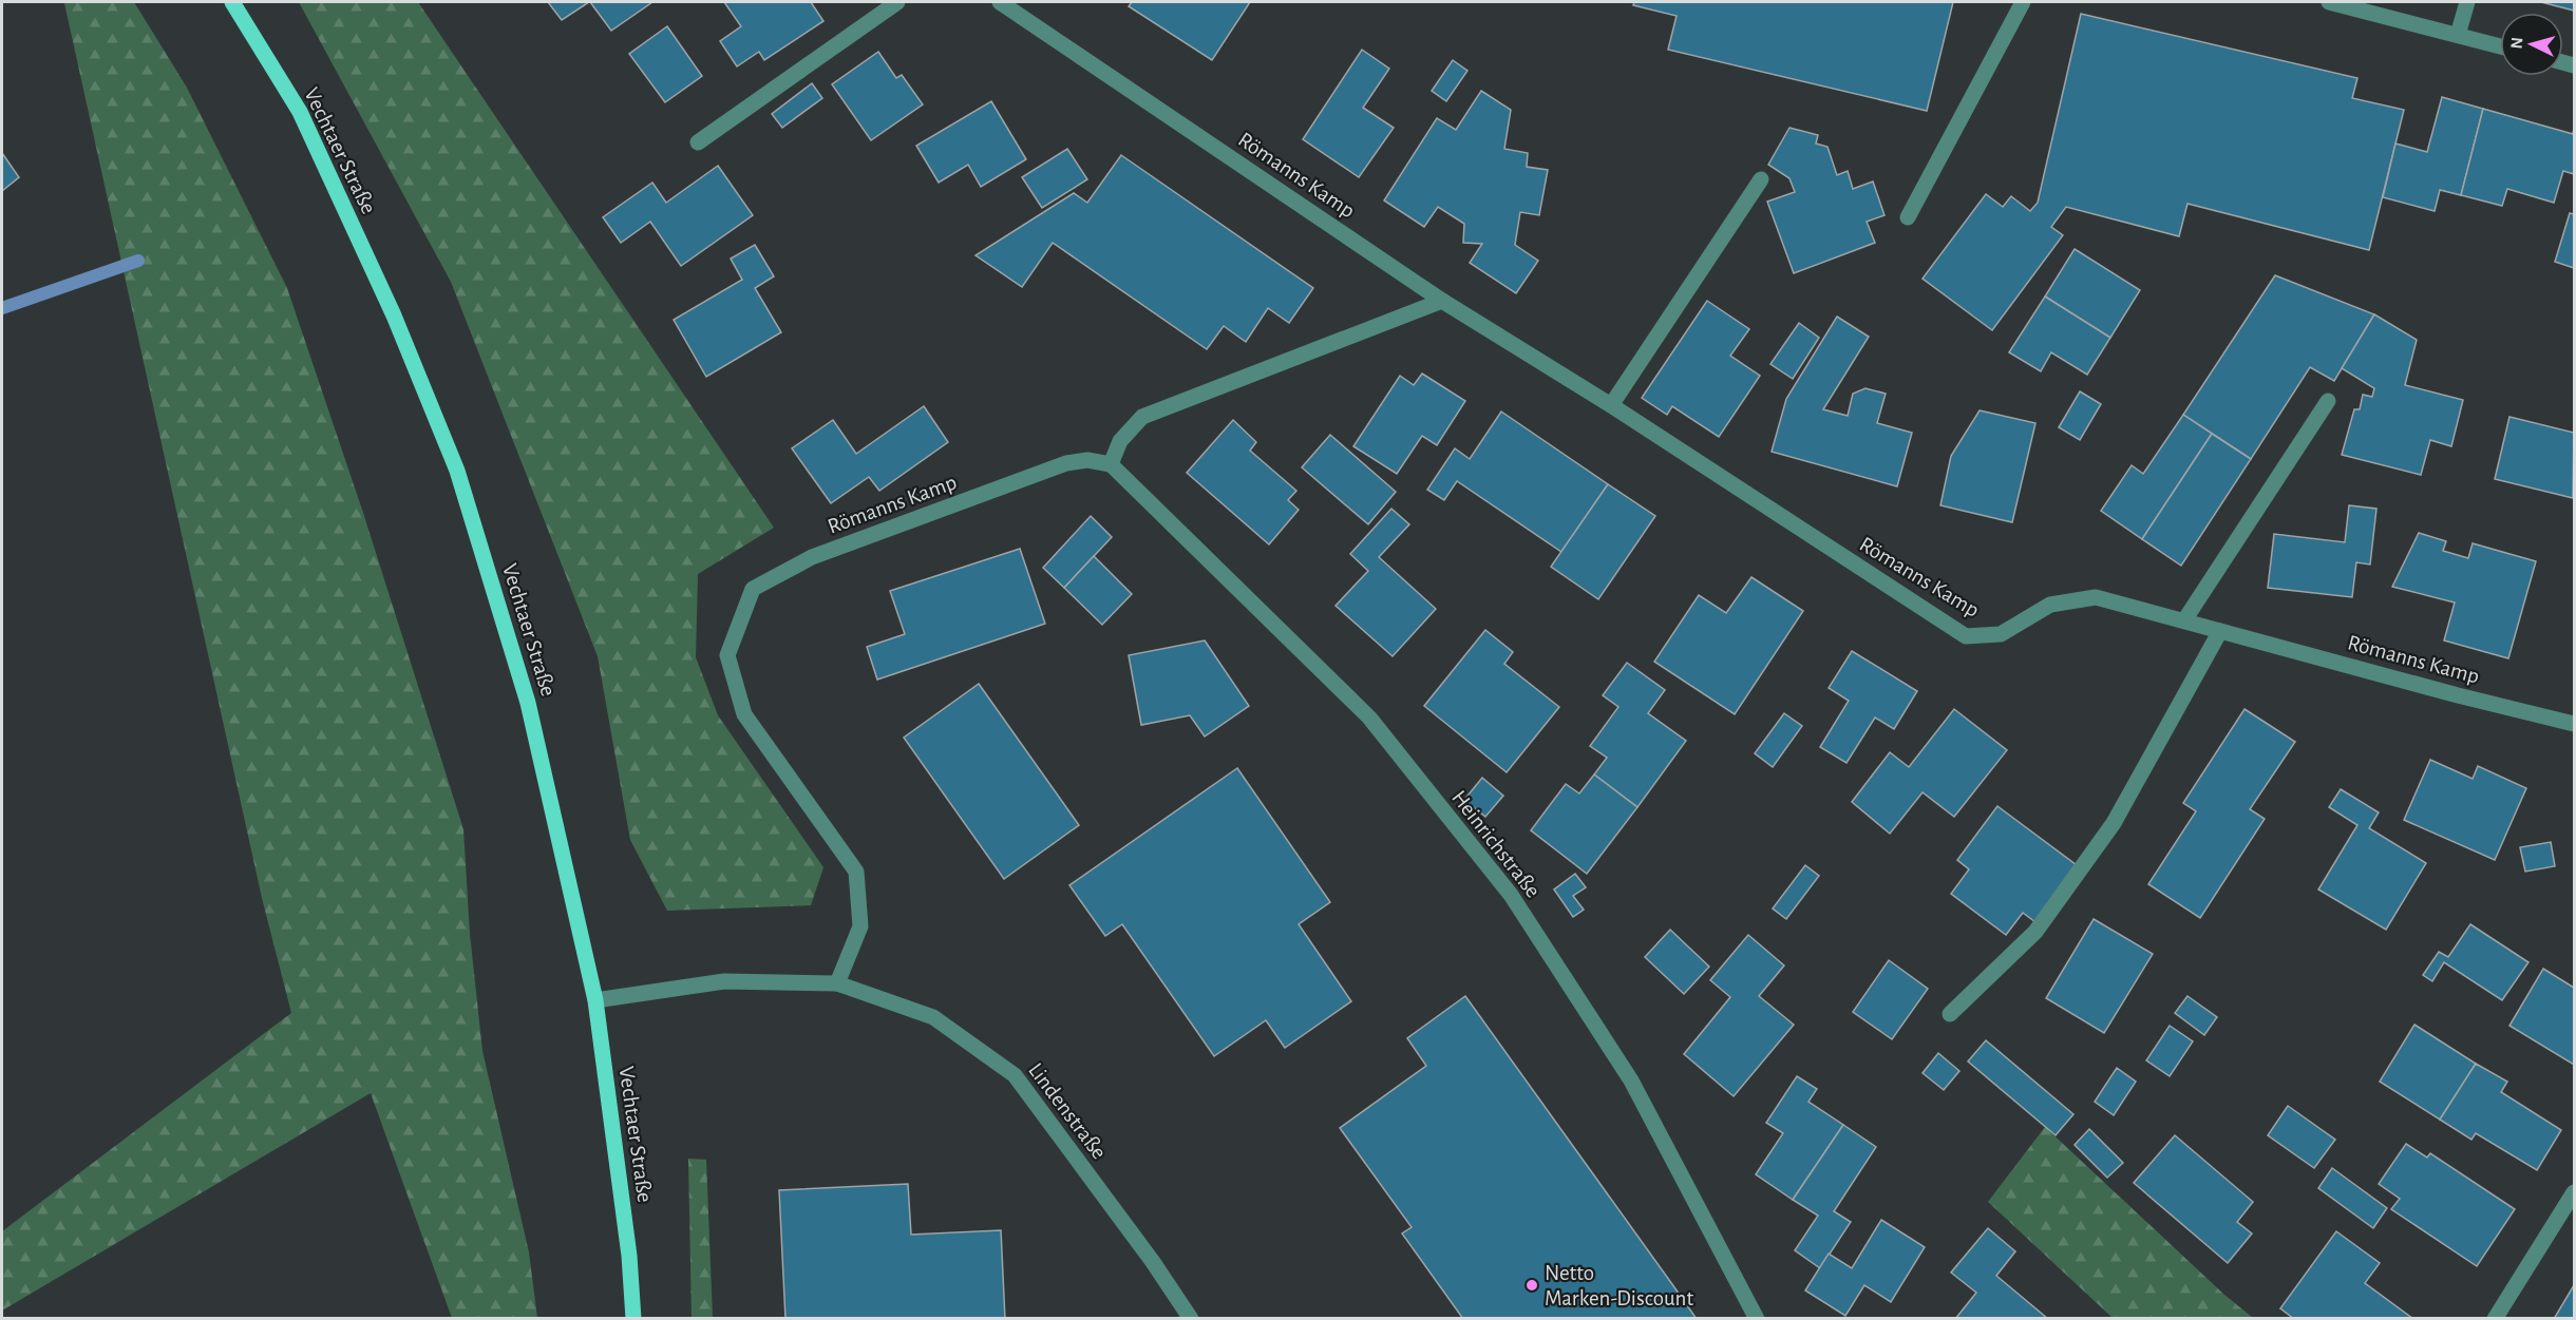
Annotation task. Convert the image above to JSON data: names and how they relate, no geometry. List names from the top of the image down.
{
  "streets": {
    "main road": ["Vechtaer Straße"],
    "street": ["Römanns Kamp", "Heinrichstraße", "Lindenstraße"]
  },
  "crossings": [
    ["Vechtaer Straße", "Lindenstraße"],
    ["Römanns Kamp", "Heinrichstraße"],
    ["Römanns Kamp", "Lindenstraße"]
  ],
  "places": ["Netto Marken-Discount"],
  "north": "left"
}
